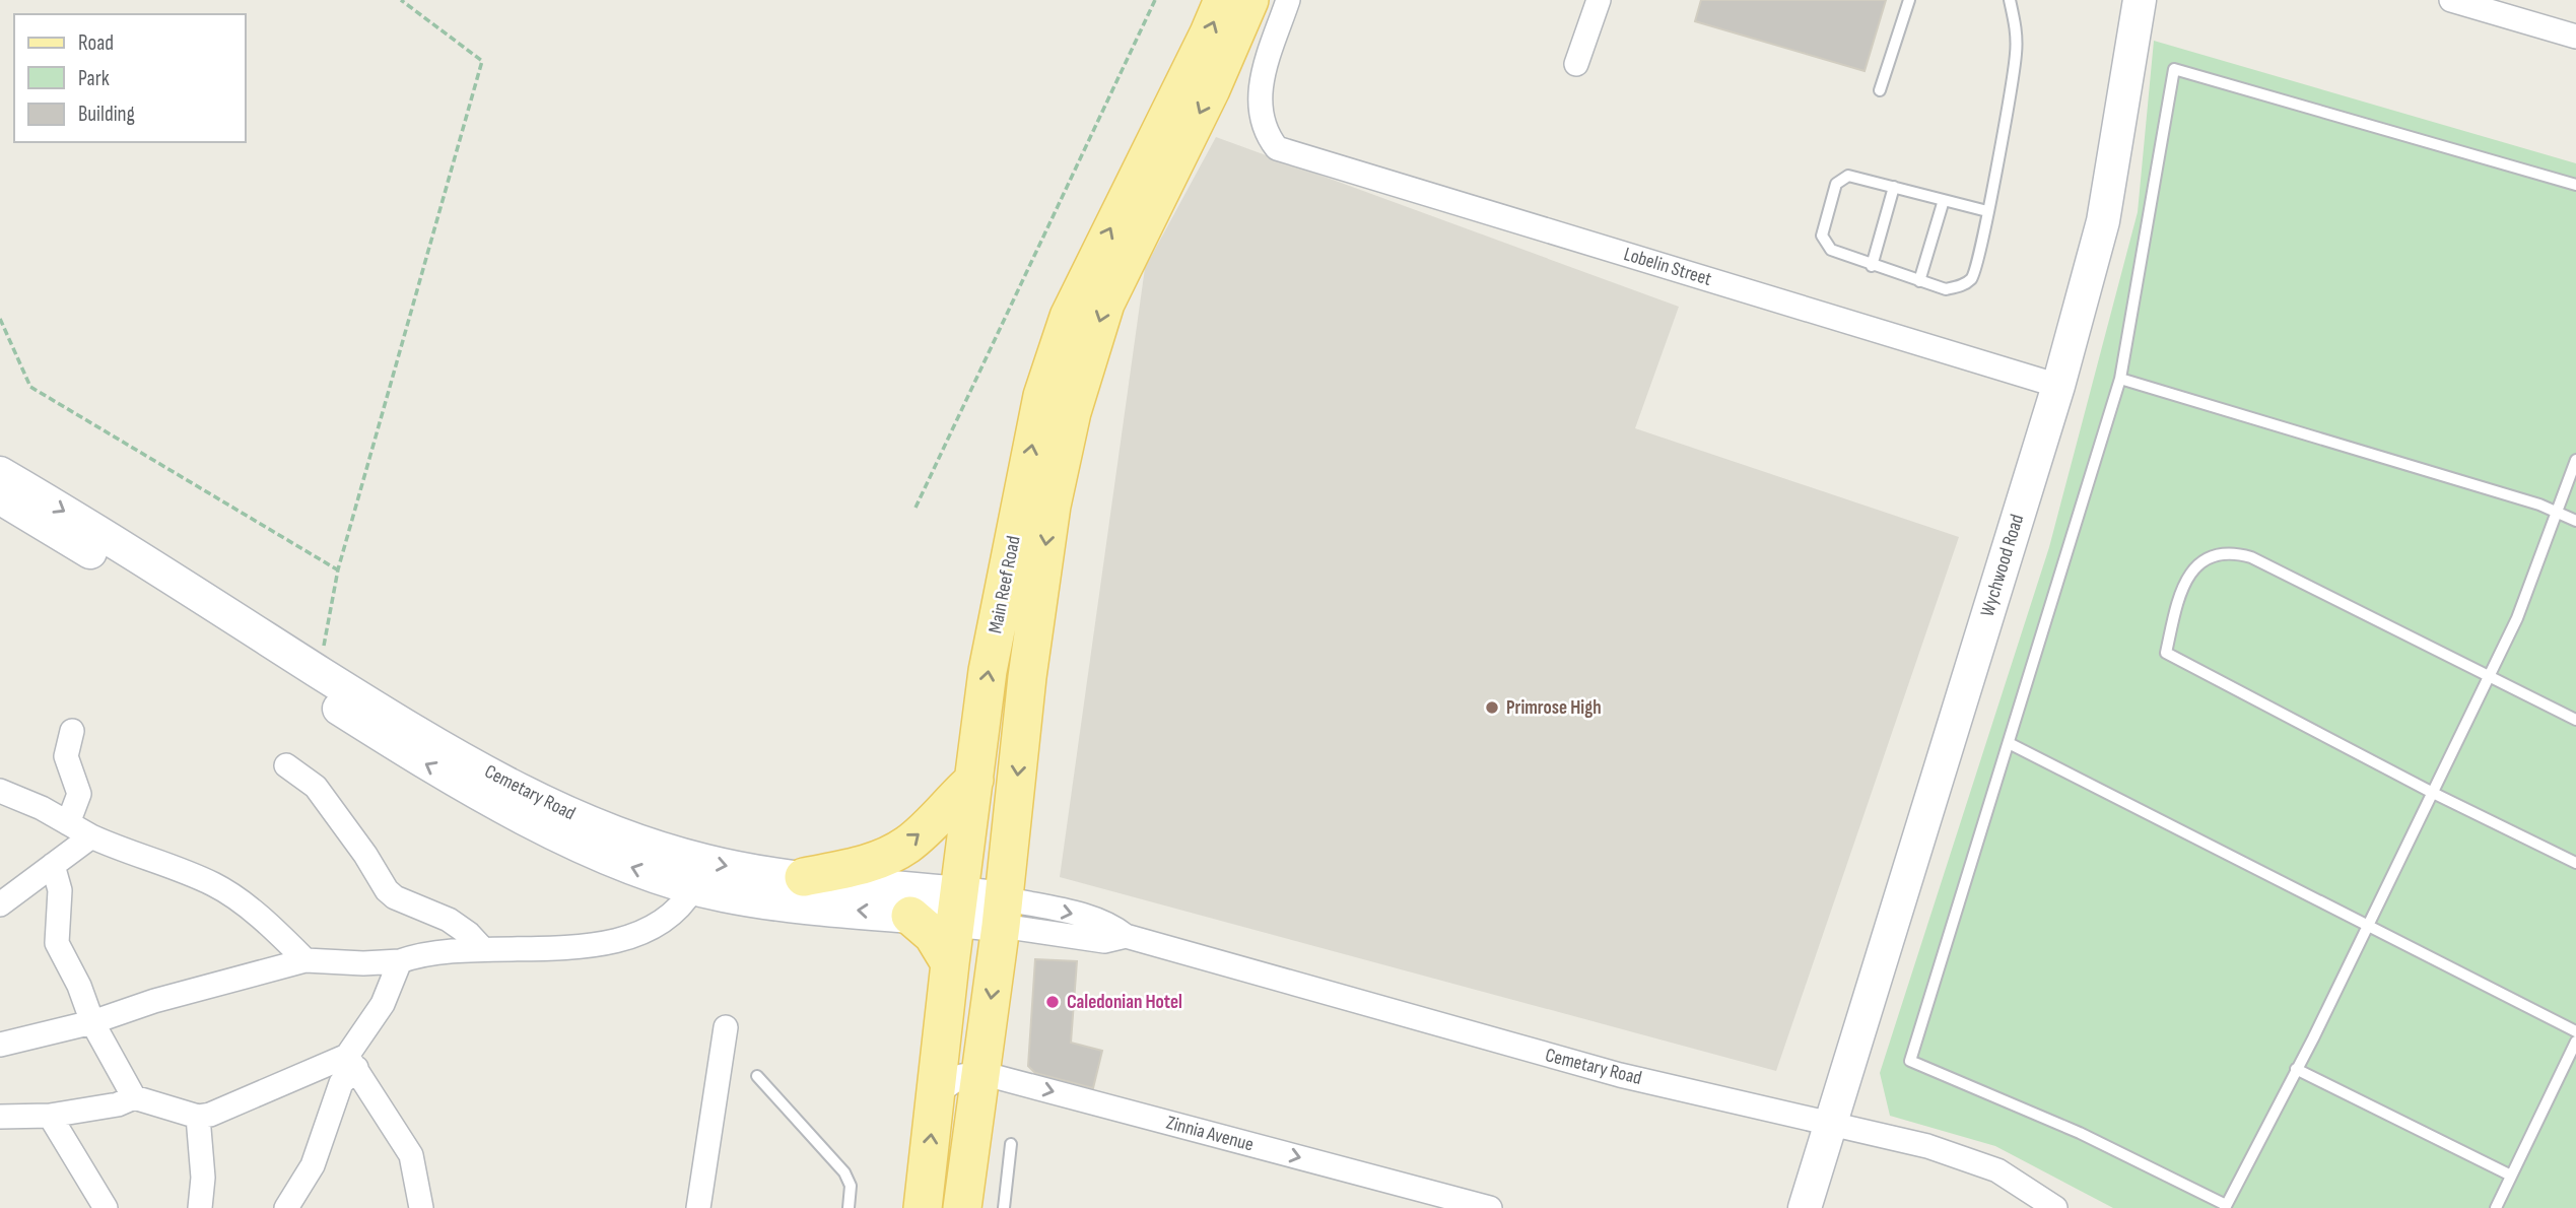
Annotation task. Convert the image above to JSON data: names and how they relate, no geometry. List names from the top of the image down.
{
  "streets": {
    "main road": ["Main Reef Road"],
    "street": [
      "Lobelin Street",
      "Wychwood Road",
      "Cemetary Road",
      "Zinnia Avenue"
    ]
  },
  "crossings": [
    ["Lobelin Street", "Wychwood Road"],
    ["Wychwood Road", "Cemetary Road"],
    ["Main Reef Road", "Cemetary Road"],
    ["Main Reef Road", "Zinnia Avenue"]
  ],
  "one_way": ["Zinnia Avenue"],
  "places": ["Primrose High", "Caledonian Hotel"],
  "legend": ["Road", "Park", "Building"]
}
